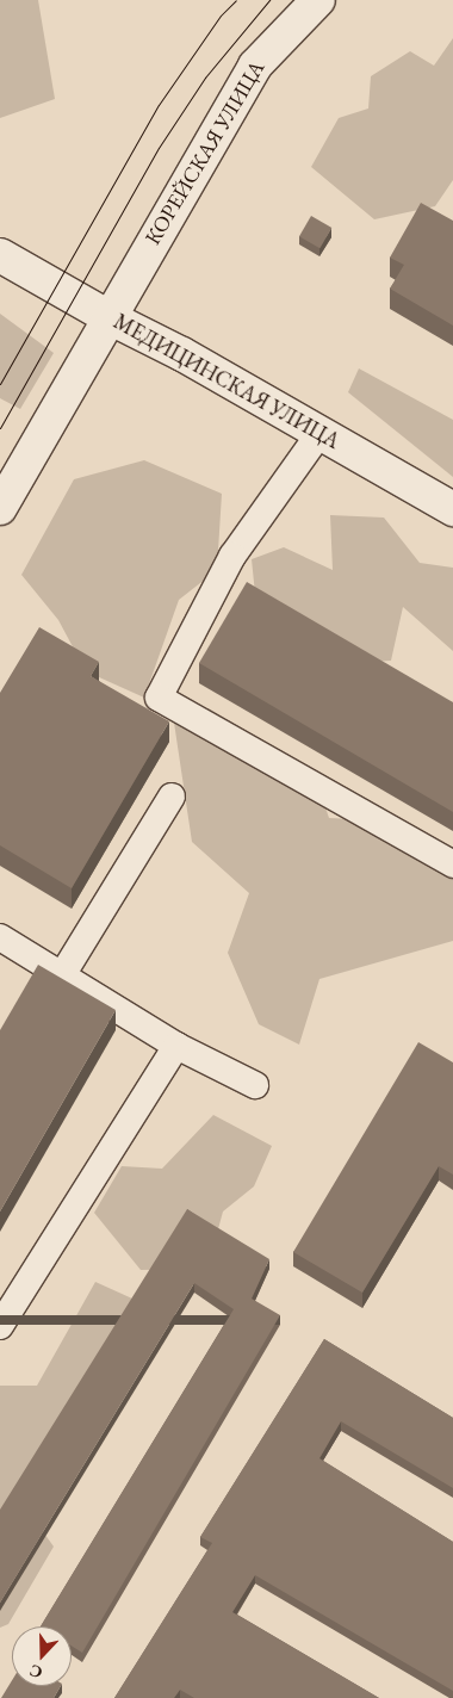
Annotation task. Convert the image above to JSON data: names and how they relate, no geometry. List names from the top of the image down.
{
  "streets": {
    "street": ["КОРЕЙСКАЯ УЛИЦА", "МЕДИЦИНСКАЯ УЛИЦА"]
  },
  "crossings": [
    ["КОРЕЙСКАЯ УЛИЦА", "МЕДИЦИНСКАЯ УЛИЦА"]
  ],
  "north": "bottom"
}
